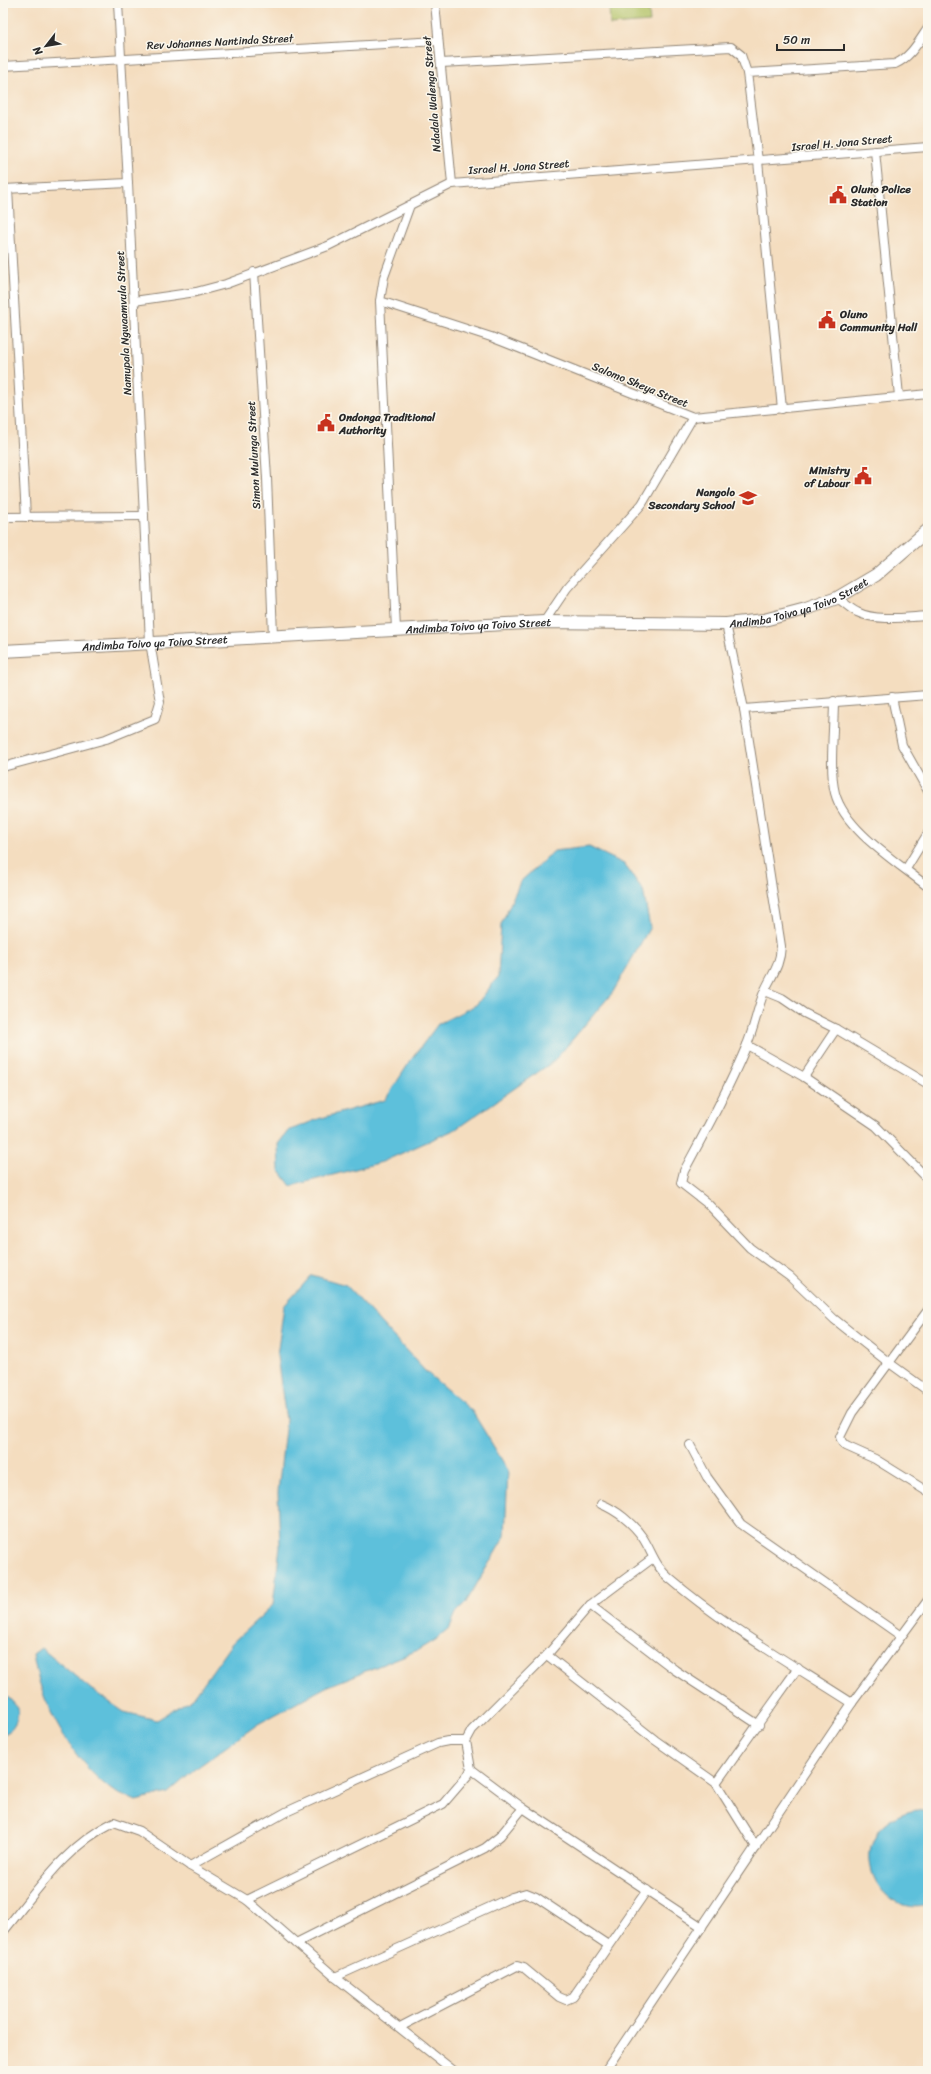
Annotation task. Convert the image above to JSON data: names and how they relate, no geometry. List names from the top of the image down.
{
  "streets": {
    "street": [
      "Rev Johannes Nantinda Street",
      "Ndadala Walenga Street",
      "Israel H. Jona Street",
      "Namupala Ngwaamvula Street",
      "Salomo Sheya Street",
      "Simon Mulunga Street",
      "Andimba Toivo ya Toivo Street"
    ]
  },
  "crossings": [
    ["Rev Johannes Nantinda Street", "Ndadala Walenga Street"],
    ["Rev Johannes Nantinda Street", "Namupala Ngwaamvula Street"],
    ["Ndadala Walenga Street", "Israel H. Jona Street"],
    ["Israel H. Jona Street", "Namupala Ngwaamvula Street"],
    ["Israel H. Jona Street", "Simon Mulunga Street"],
    ["Namupala Ngwaamvula Street", "Andimba Toivo ya Toivo Street"],
    ["Simon Mulunga Street", "Andimba Toivo ya Toivo Street"]
  ],
  "places": {
    "public building": [
      "Oluno Police Station",
      "Oluno Community Hall",
      "Ondonga Traditional Authority",
      "Ministry of Labour"
    ],
    "school or university": ["Nangolo Secondary School"]
  },
  "scale_bar": "50 m",
  "north": "bottom left"
}
